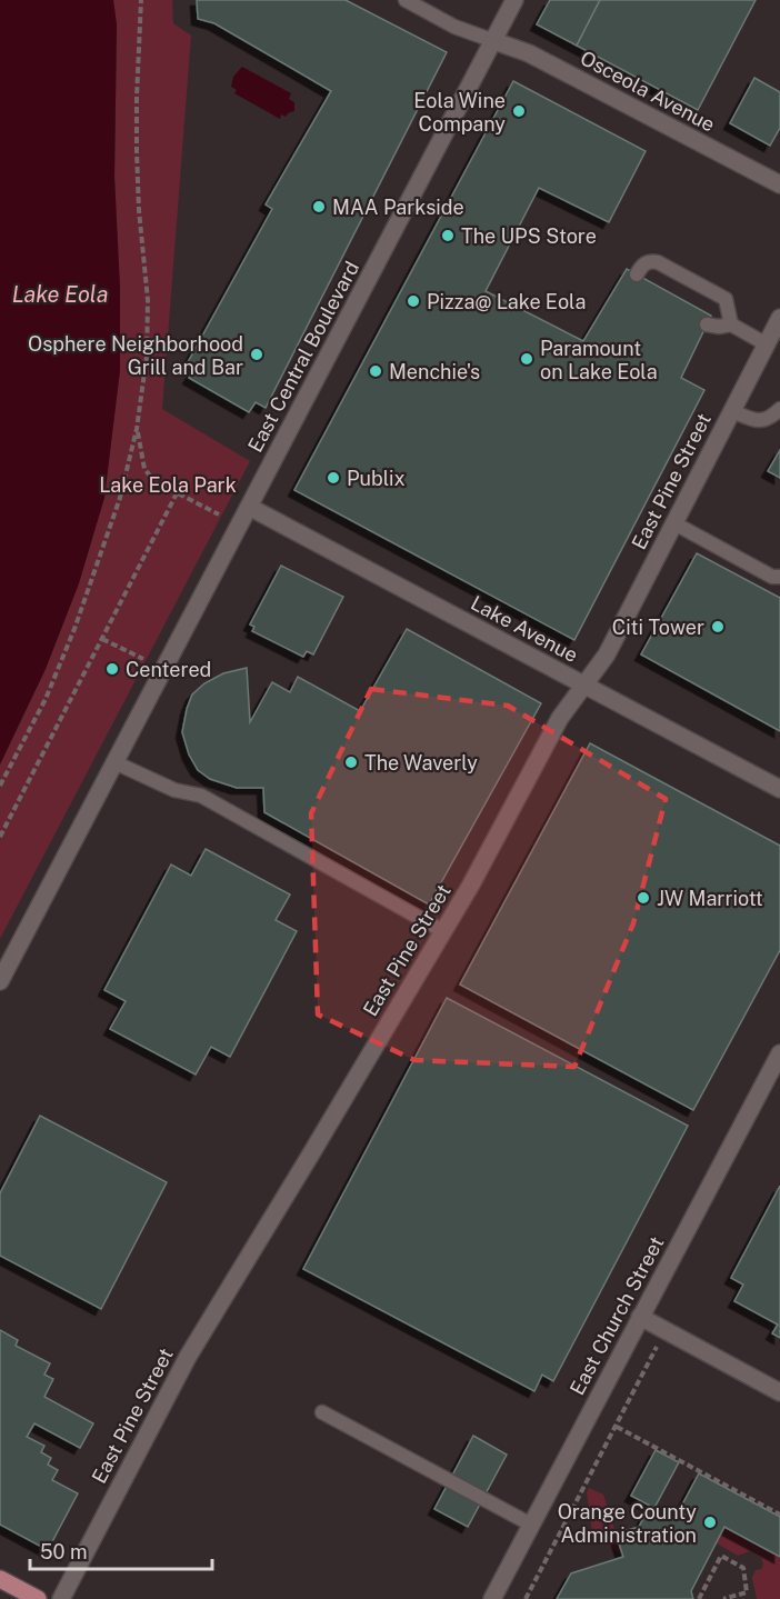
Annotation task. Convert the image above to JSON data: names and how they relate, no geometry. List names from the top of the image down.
{
  "streets": {
    "street": [
      "Osceola Avenue",
      "East Central Boulevard",
      "East Pine Street",
      "Lake Avenue",
      "East Church Street"
    ]
  },
  "crossings": [
    ["Osceola Avenue", "East Central Boulevard"],
    ["East Central Boulevard", "Lake Avenue"],
    ["East Pine Street", "Lake Avenue"]
  ],
  "water": ["Lake Eola"],
  "parks": ["Lake Eola Park"],
  "places": [
    "Eola Wine Company",
    "MAA Parkside",
    "The UPS Store",
    "Pizza@ Lake Eola",
    "Osphere Neighborhood Grill and Bar",
    "Paramount on Lake Eola",
    "Menchie's",
    "Publix",
    "Citi Tower",
    "Centered",
    "The Waverly",
    "JW Marriott",
    "Orange County Administration"
  ],
  "scale_bar": "50 m"
}
